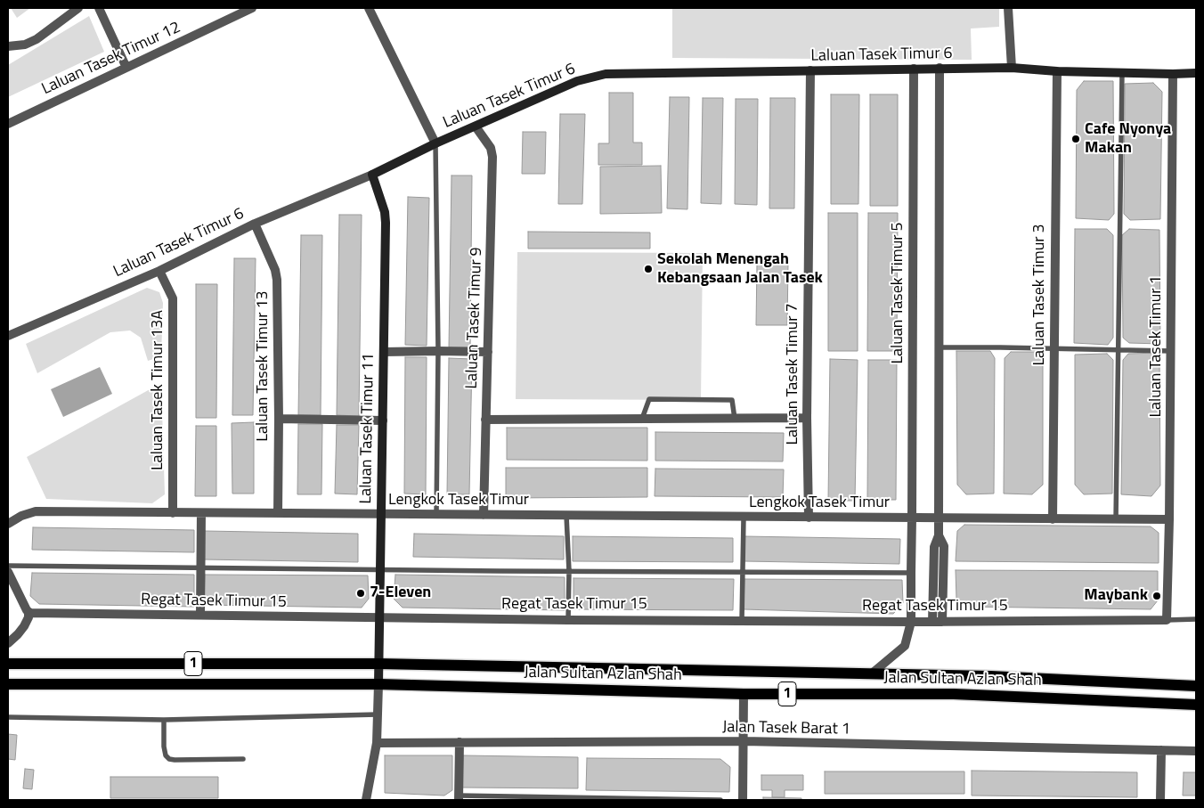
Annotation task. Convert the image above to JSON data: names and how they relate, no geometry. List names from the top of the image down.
{
  "streets": {
    "main road": ["1", "Jalan Sultan Azlan Shah"],
    "street": [
      "Laluan Tasek Timur 6",
      "Laluan Tasek Timur 12",
      "Laluan Tasek Timur 5",
      "Laluan Tasek Timur 3",
      "Laluan Tasek Timur 9",
      "Laluan Tasek Timur 1",
      "Laluan Tasek Timur 13",
      "Laluan Tasek Timur 7",
      "Laluan Tasek Timur 13A",
      "Laluan Tasek Timur 11",
      "Lengkok Tasek Timur",
      "Regat Tasek Timur 15",
      "Jalan Tasek Barat 1"
    ]
  },
  "crossings": [
    ["Laluan Tasek Timur 6", "Laluan Tasek Timur 5"],
    ["Laluan Tasek Timur 6", "Laluan Tasek Timur 3"],
    ["Laluan Tasek Timur 6", "Laluan Tasek Timur 9"],
    ["Laluan Tasek Timur 6", "Laluan Tasek Timur 1"],
    ["Laluan Tasek Timur 6", "Laluan Tasek Timur 13"],
    ["Laluan Tasek Timur 6", "Laluan Tasek Timur 7"],
    ["Laluan Tasek Timur 6", "Laluan Tasek Timur 13A"],
    ["Laluan Tasek Timur 6", "Laluan Tasek Timur 11"],
    ["Laluan Tasek Timur 5", "Lengkok Tasek Timur"],
    ["Laluan Tasek Timur 3", "Lengkok Tasek Timur"],
    ["Laluan Tasek Timur 9", "Lengkok Tasek Timur"],
    ["Laluan Tasek Timur 1", "Lengkok Tasek Timur"],
    ["Laluan Tasek Timur 1", "Regat Tasek Timur 15"],
    ["Laluan Tasek Timur 13", "Lengkok Tasek Timur"],
    ["Laluan Tasek Timur 7", "Lengkok Tasek Timur"],
    ["Laluan Tasek Timur 13A", "Lengkok Tasek Timur"],
    ["Laluan Tasek Timur 11", "Lengkok Tasek Timur"],
    ["Laluan Tasek Timur 11", "Regat Tasek Timur 15"],
    ["Laluan Tasek Timur 11", "Jalan Sultan Azlan Shah"],
    ["Lengkok Tasek Timur", "Regat Tasek Timur 15"],
    ["Lengkok Tasek Timur", "Jalan Sultan Azlan Shah"]
  ],
  "places": [
    "Cafe Nyonya Makan",
    "Sekolah Menengah Kebangsaan Jalan Tasek",
    "7-Eleven",
    "Maybank"
  ]
}
